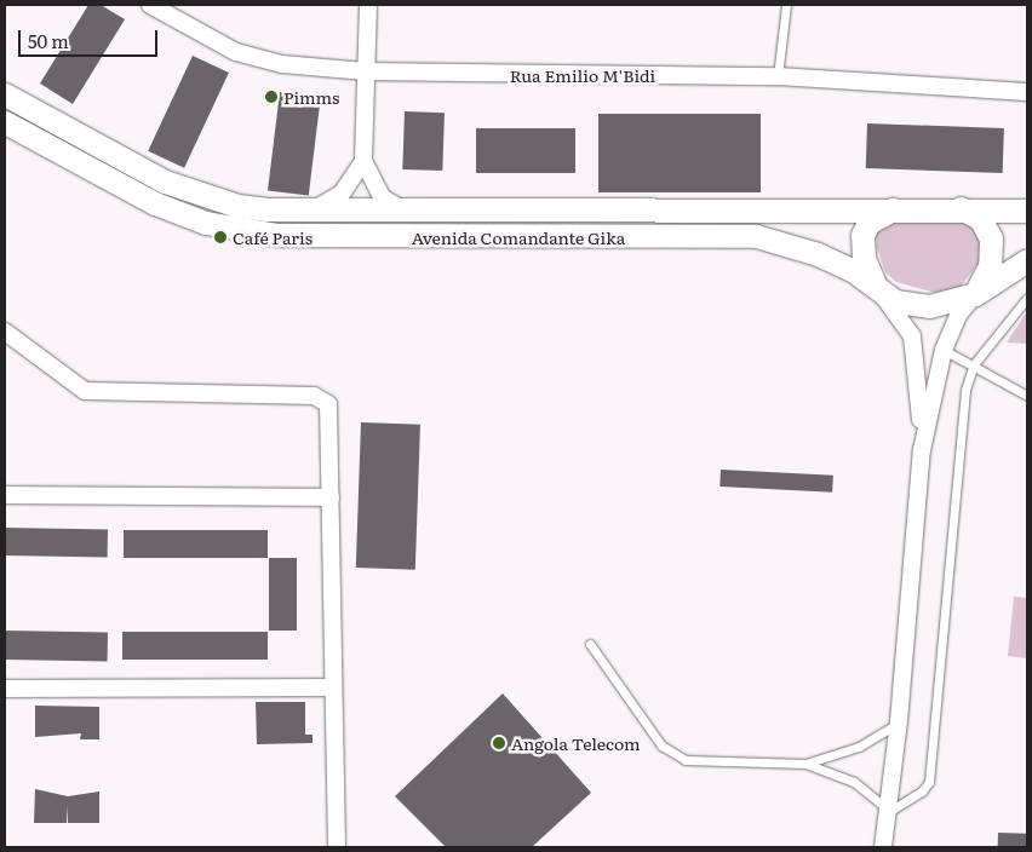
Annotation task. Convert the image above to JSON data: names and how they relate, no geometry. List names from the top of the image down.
{
  "streets": {
    "street": ["Rua Emilio M'Bidi", "Avenida Comandante Gika"]
  },
  "places": ["Pimms", "Café Paris", "Angola Telecom"],
  "scale_bar": "50 m"
}
